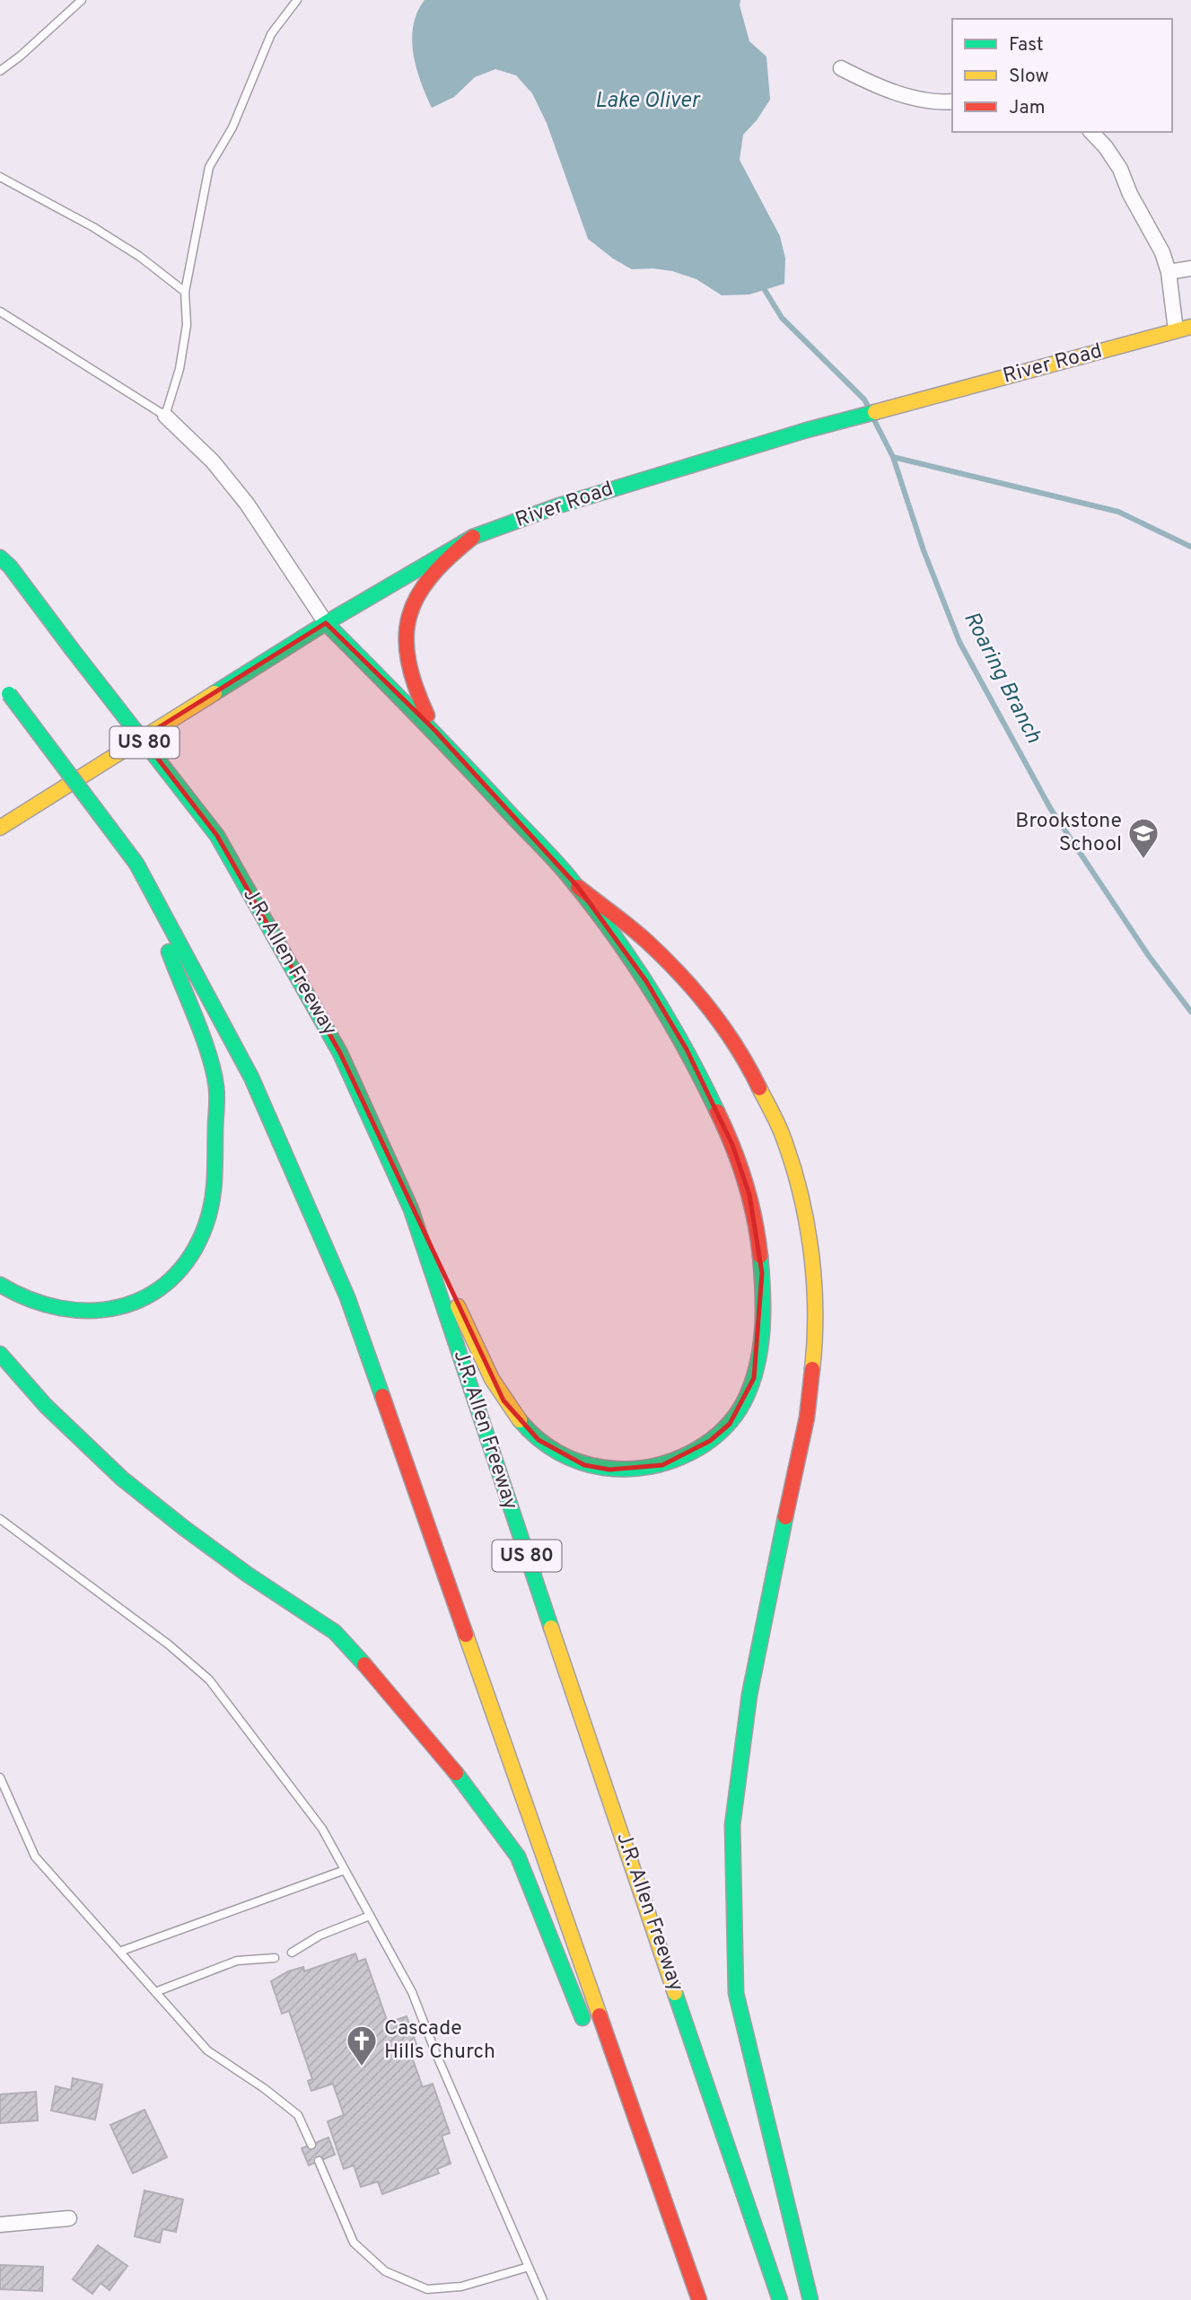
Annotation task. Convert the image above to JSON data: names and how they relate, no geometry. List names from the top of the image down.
{
  "streets": {
    "main road": ["River Road", "US 80", "J.R. Allen Freeway"]
  },
  "water": ["Lake Oliver", "Roaring Branch"],
  "places": {
    "school or university": ["Brookstone School"],
    "church": ["Cascade Hills Church"]
  },
  "legend": ["Fast", "Slow", "Jam"]
}
